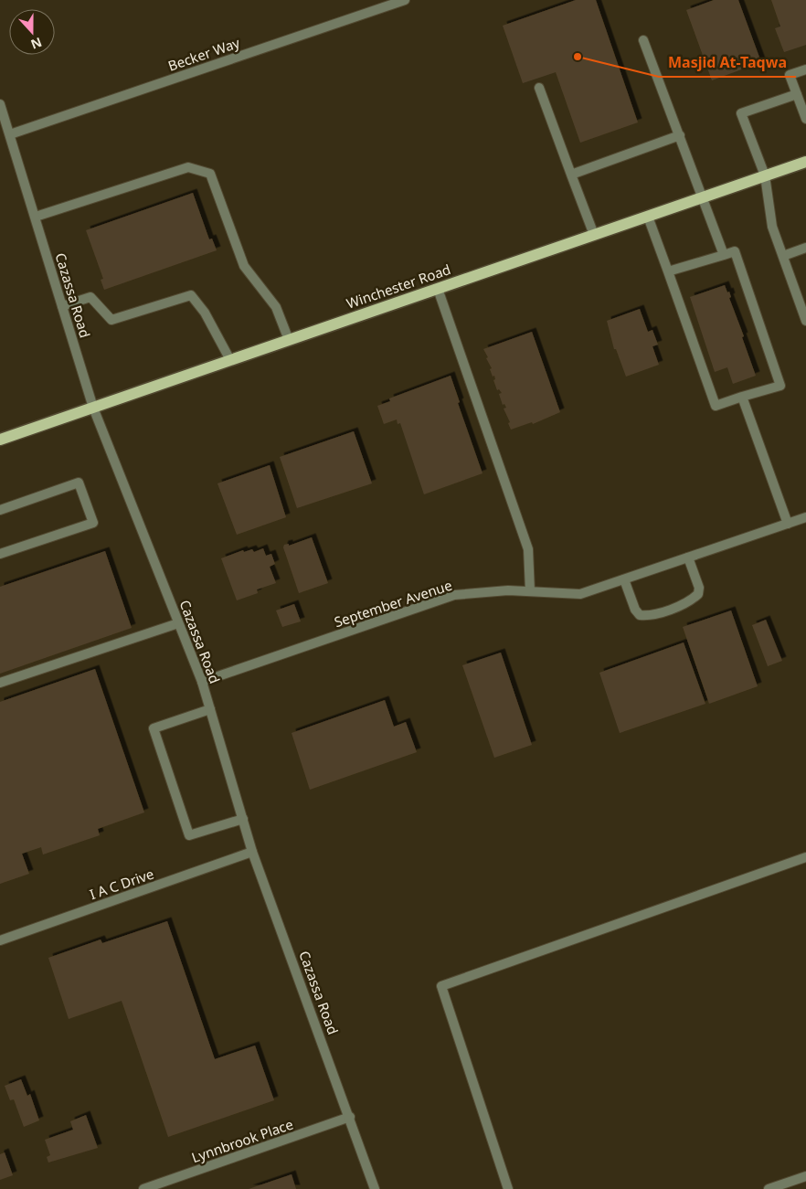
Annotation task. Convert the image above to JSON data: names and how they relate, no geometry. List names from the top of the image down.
{
  "streets": {
    "main road": ["Winchester Road"],
    "street": [
      "Becker Way",
      "Cazassa Road",
      "September Avenue",
      "I A C Drive",
      "Lynnbrook Place"
    ]
  },
  "crossings": [
    ["Becker Way", "Cazassa Road"],
    ["Winchester Road", "Cazassa Road"],
    ["Cazassa Road", "September Avenue"],
    ["Cazassa Road", "I A C Drive"],
    ["Cazassa Road", "Lynnbrook Place"]
  ],
  "places": ["Masjid At-Taqwa"],
  "north": "bottom"
}
